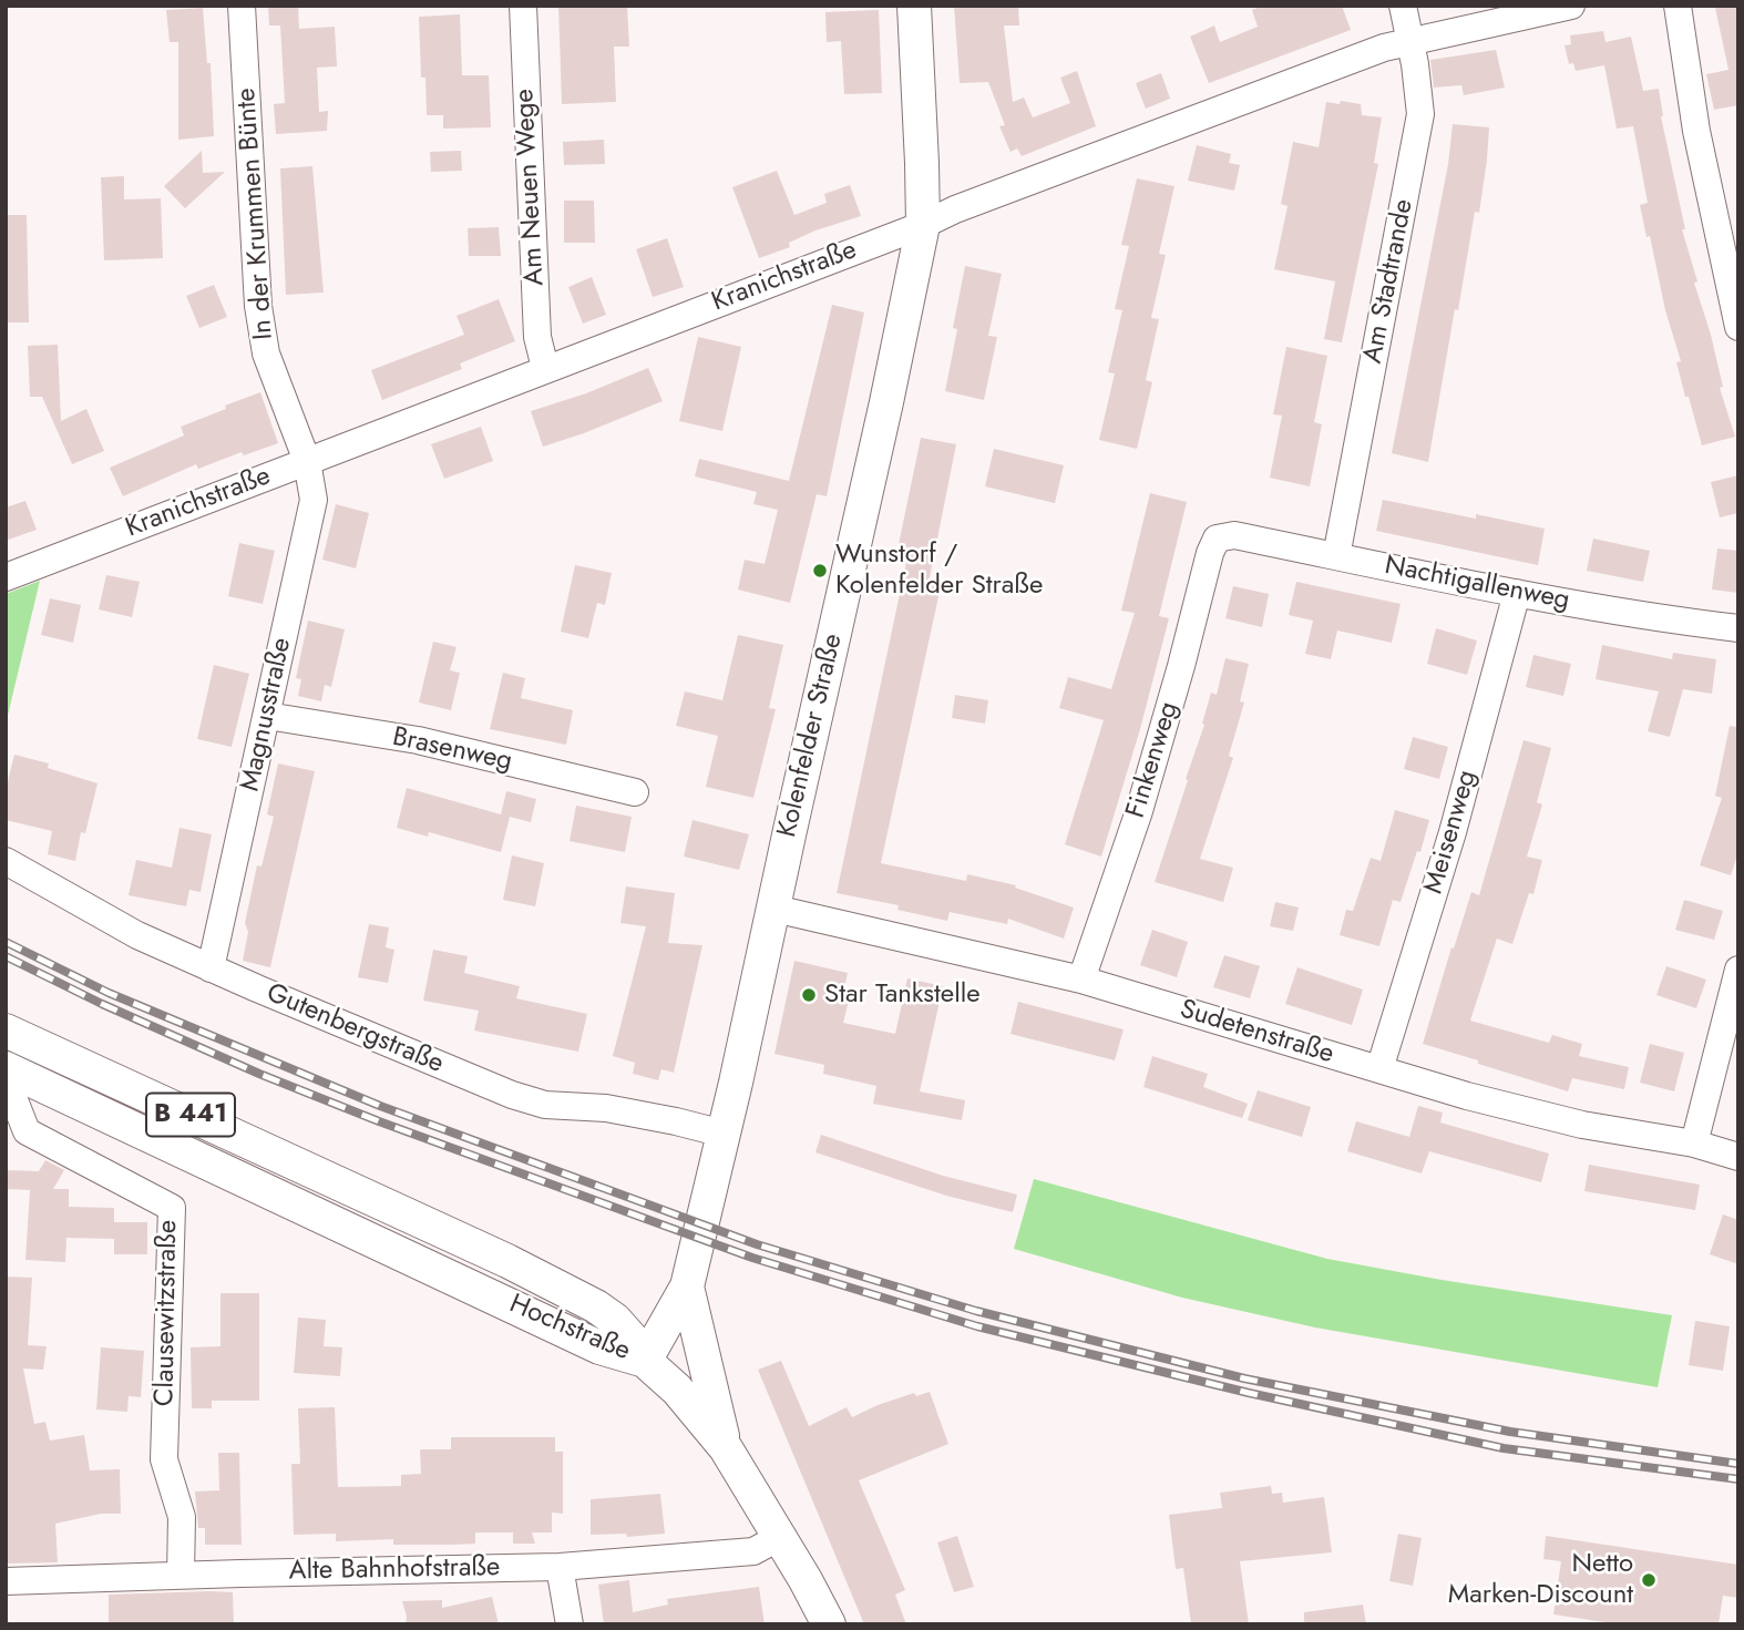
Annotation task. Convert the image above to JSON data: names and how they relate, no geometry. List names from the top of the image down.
{
  "streets": {
    "main road": ["Kolenfelder Straße", "B 441", "Hochstraße"],
    "street": [
      "Am Neuen Wege",
      "In der Krummen Bünte",
      "Kranichstraße",
      "Am Stadtrande",
      "Nachtigallenweg",
      "Magnusstraße",
      "Brasenweg",
      "Finkenweg",
      "Meisenweg",
      "Gutenbergstraße",
      "Sudetenstraße",
      "Clausewitzstraße",
      "Alte Bahnhofstraße"
    ]
  },
  "crossings": [
    ["Am Neuen Wege", "Kranichstraße"],
    ["In der Krummen Bünte", "Kranichstraße"],
    ["In der Krummen Bünte", "Magnusstraße"],
    ["Kranichstraße", "Am Stadtrande"],
    ["Kranichstraße", "Magnusstraße"],
    ["Kranichstraße", "Kolenfelder Straße"],
    ["Am Stadtrande", "Nachtigallenweg"],
    ["Nachtigallenweg", "Finkenweg"],
    ["Nachtigallenweg", "Meisenweg"],
    ["Magnusstraße", "Brasenweg"],
    ["Magnusstraße", "Gutenbergstraße"],
    ["Kolenfelder Straße", "Gutenbergstraße"],
    ["Kolenfelder Straße", "Sudetenstraße"],
    ["Kolenfelder Straße", "B 441"],
    ["Kolenfelder Straße", "Hochstraße"],
    ["Finkenweg", "Sudetenstraße"],
    ["Meisenweg", "Sudetenstraße"],
    ["B 441", "Hochstraße"],
    ["B 441", "Alte Bahnhofstraße"],
    ["Clausewitzstraße", "Alte Bahnhofstraße"]
  ],
  "places": ["Wunstorf / Kolenfelder Straße", "Star Tankstelle", "Netto Marken-Discount"]
}
